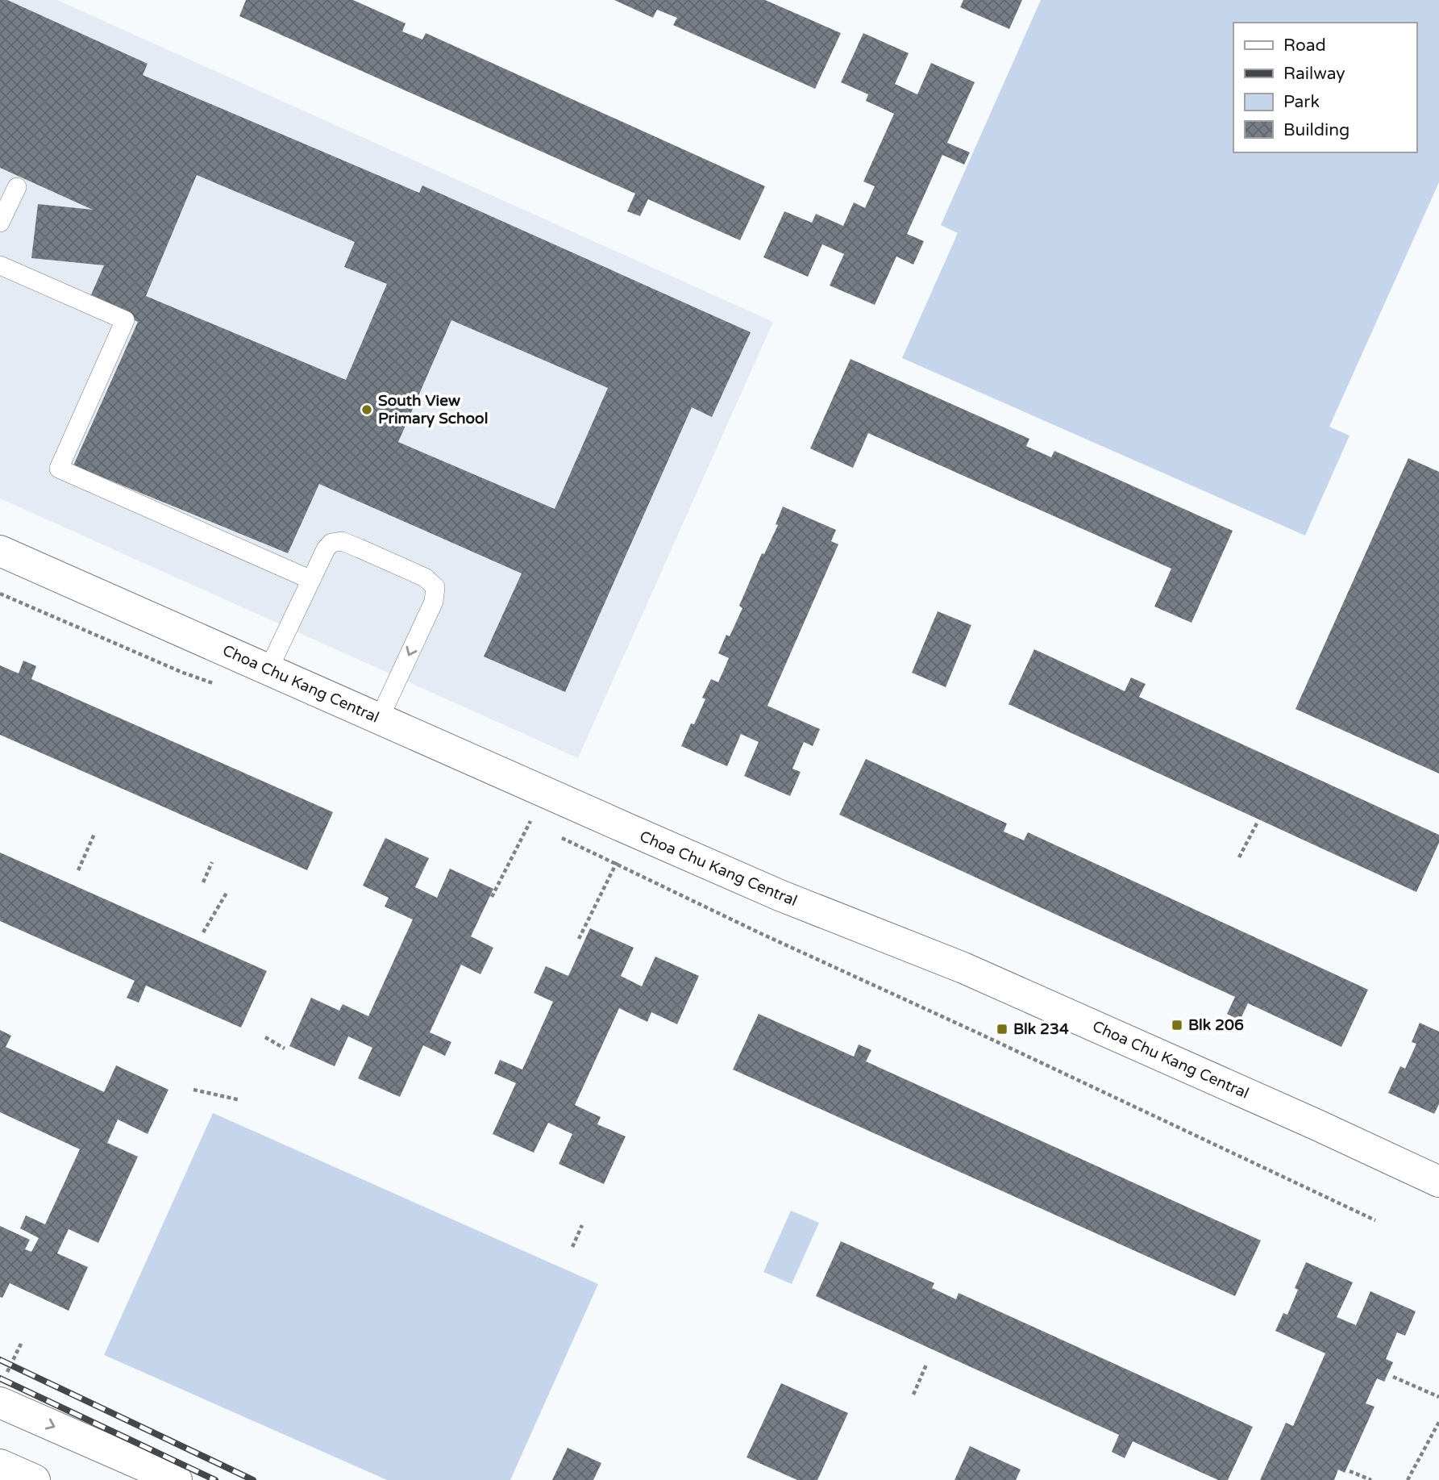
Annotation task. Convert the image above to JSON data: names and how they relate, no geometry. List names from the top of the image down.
{
  "streets": {
    "street": ["Choa Chu Kang Central"]
  },
  "places": {
    "other": ["South View Primary School"],
    "transit": ["Blk 206", "Blk 234"]
  },
  "legend": [
    "Road",
    "Railway",
    "Park",
    "Building"
  ]
}
